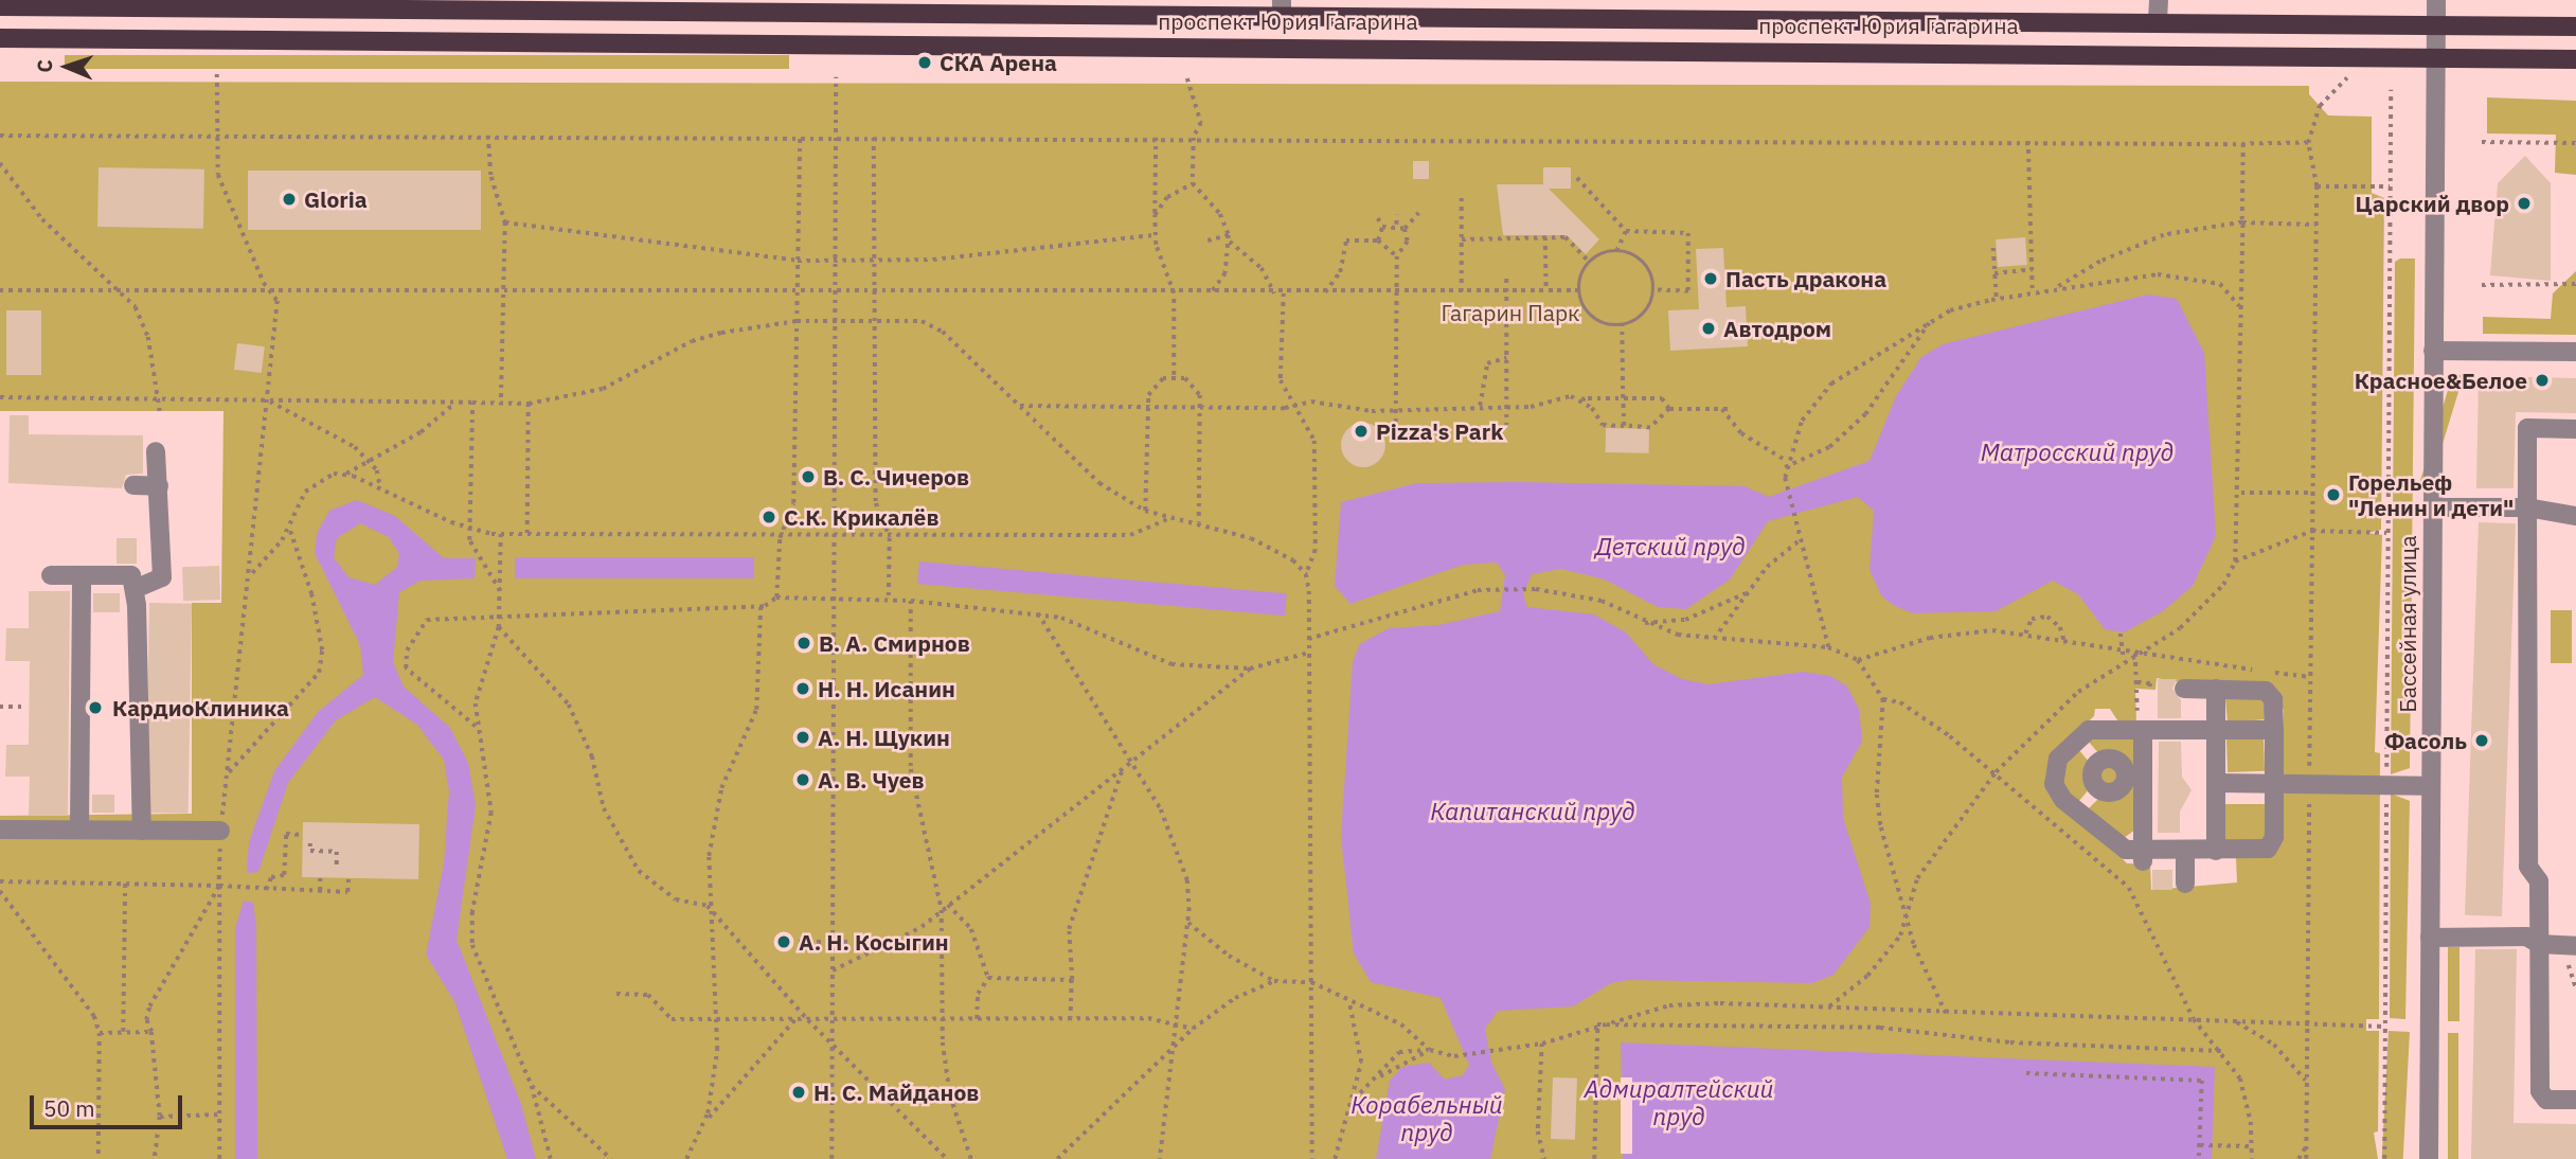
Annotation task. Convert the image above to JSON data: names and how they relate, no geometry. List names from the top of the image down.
{
  "streets": {
    "main road": ["проспект Юрия Гагарина"],
    "street": ["Бассейная улица"]
  },
  "crossings": [
    ["проспект Юрия Гагарина", "Бассейная улица"]
  ],
  "water": [
    "Матросский пруд",
    "Детский пруд",
    "Капитанский пруд",
    "Адмиралтейский пруд",
    "Корабельный пруд"
  ],
  "parks": ["Гагарин Парк"],
  "places": [
    "СКА Арена",
    "Gloria",
    "Царский двор",
    "Пасть дракона",
    "Автодром",
    "Красное&Белое",
    "Pizza's Park",
    "В. С. Чичеров",
    "Горельеф \"Ленин и дети\"",
    "С.К. Крикалёв",
    "В. А. Смирнов",
    "Н. Н. Исанин",
    "КардиоКлиника",
    "А. Н. Щукин",
    "Фасоль",
    "А. В. Чуев",
    "А. Н. Косыгин",
    "Н. С. Майданов"
  ],
  "scale_bar": "50 m",
  "north": "left"
}
